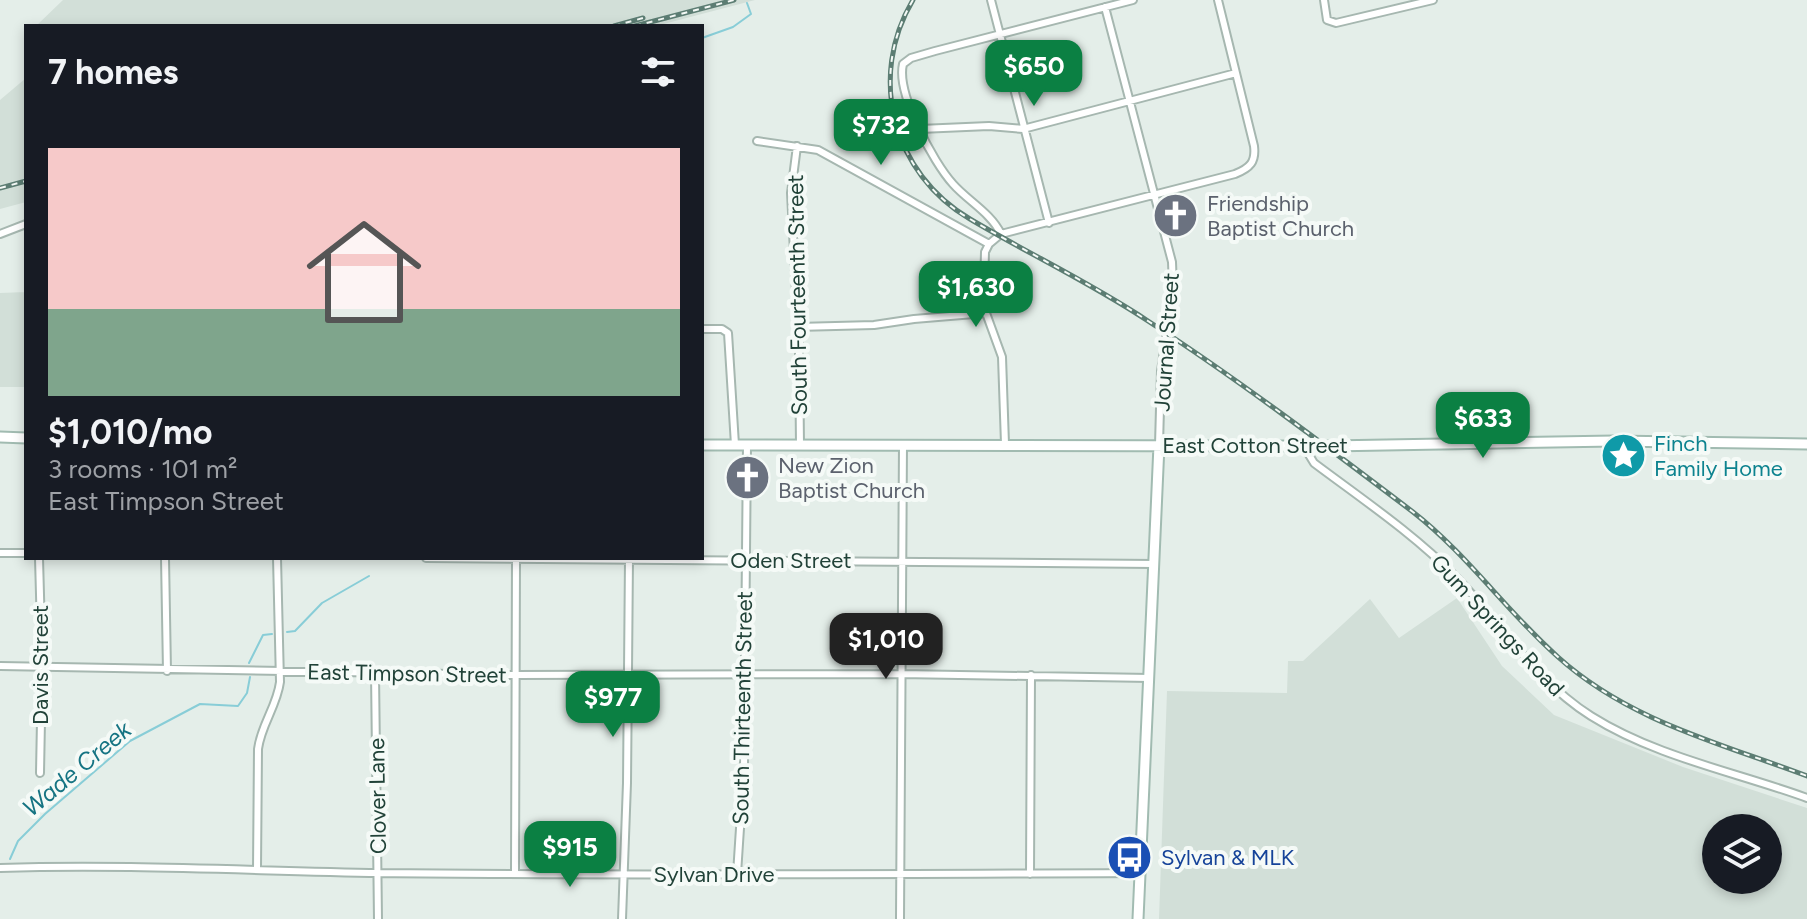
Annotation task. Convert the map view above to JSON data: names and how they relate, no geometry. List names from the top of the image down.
{
  "streets": {
    "main road": ["East Cotton Street"],
    "street": [
      "South Fourteenth Street",
      "Journal Street",
      "Oden Street",
      "Gum Springs Road",
      "Davis Street",
      "East Timpson Street",
      "South Thirteenth Street",
      "Clover Lane",
      "Sylvan Drive"
    ]
  },
  "crossings": [
    ["South Fourteenth Street", "East Cotton Street"],
    ["Journal Street", "East Cotton Street"],
    ["East Cotton Street", "Gum Springs Road"],
    ["East Cotton Street", "South Thirteenth Street"],
    ["Oden Street", "South Thirteenth Street"],
    ["Davis Street", "East Timpson Street"],
    ["East Timpson Street", "South Thirteenth Street"],
    ["East Timpson Street", "Clover Lane"],
    ["South Thirteenth Street", "Sylvan Drive"],
    ["Clover Lane", "Sylvan Drive"]
  ],
  "water": ["Wade Creek"],
  "places": {
    "church": ["Friendship Baptist Church", "New Zion Baptist Church"],
    "place": ["Finch Family Home"],
    "bus stop": ["Sylvan & MLK"]
  },
  "page": {
    "heading": "7 homes",
    "price": [
      "$650",
      "$732",
      "$1,630",
      "$633",
      "$1,010",
      "$977",
      "$915"
    ],
    "list": [
      {
        "name": "$1,010/mo",
        "note": "3 rooms · 101 m² · East Timpson Street"
      }
    ]
  }
}
